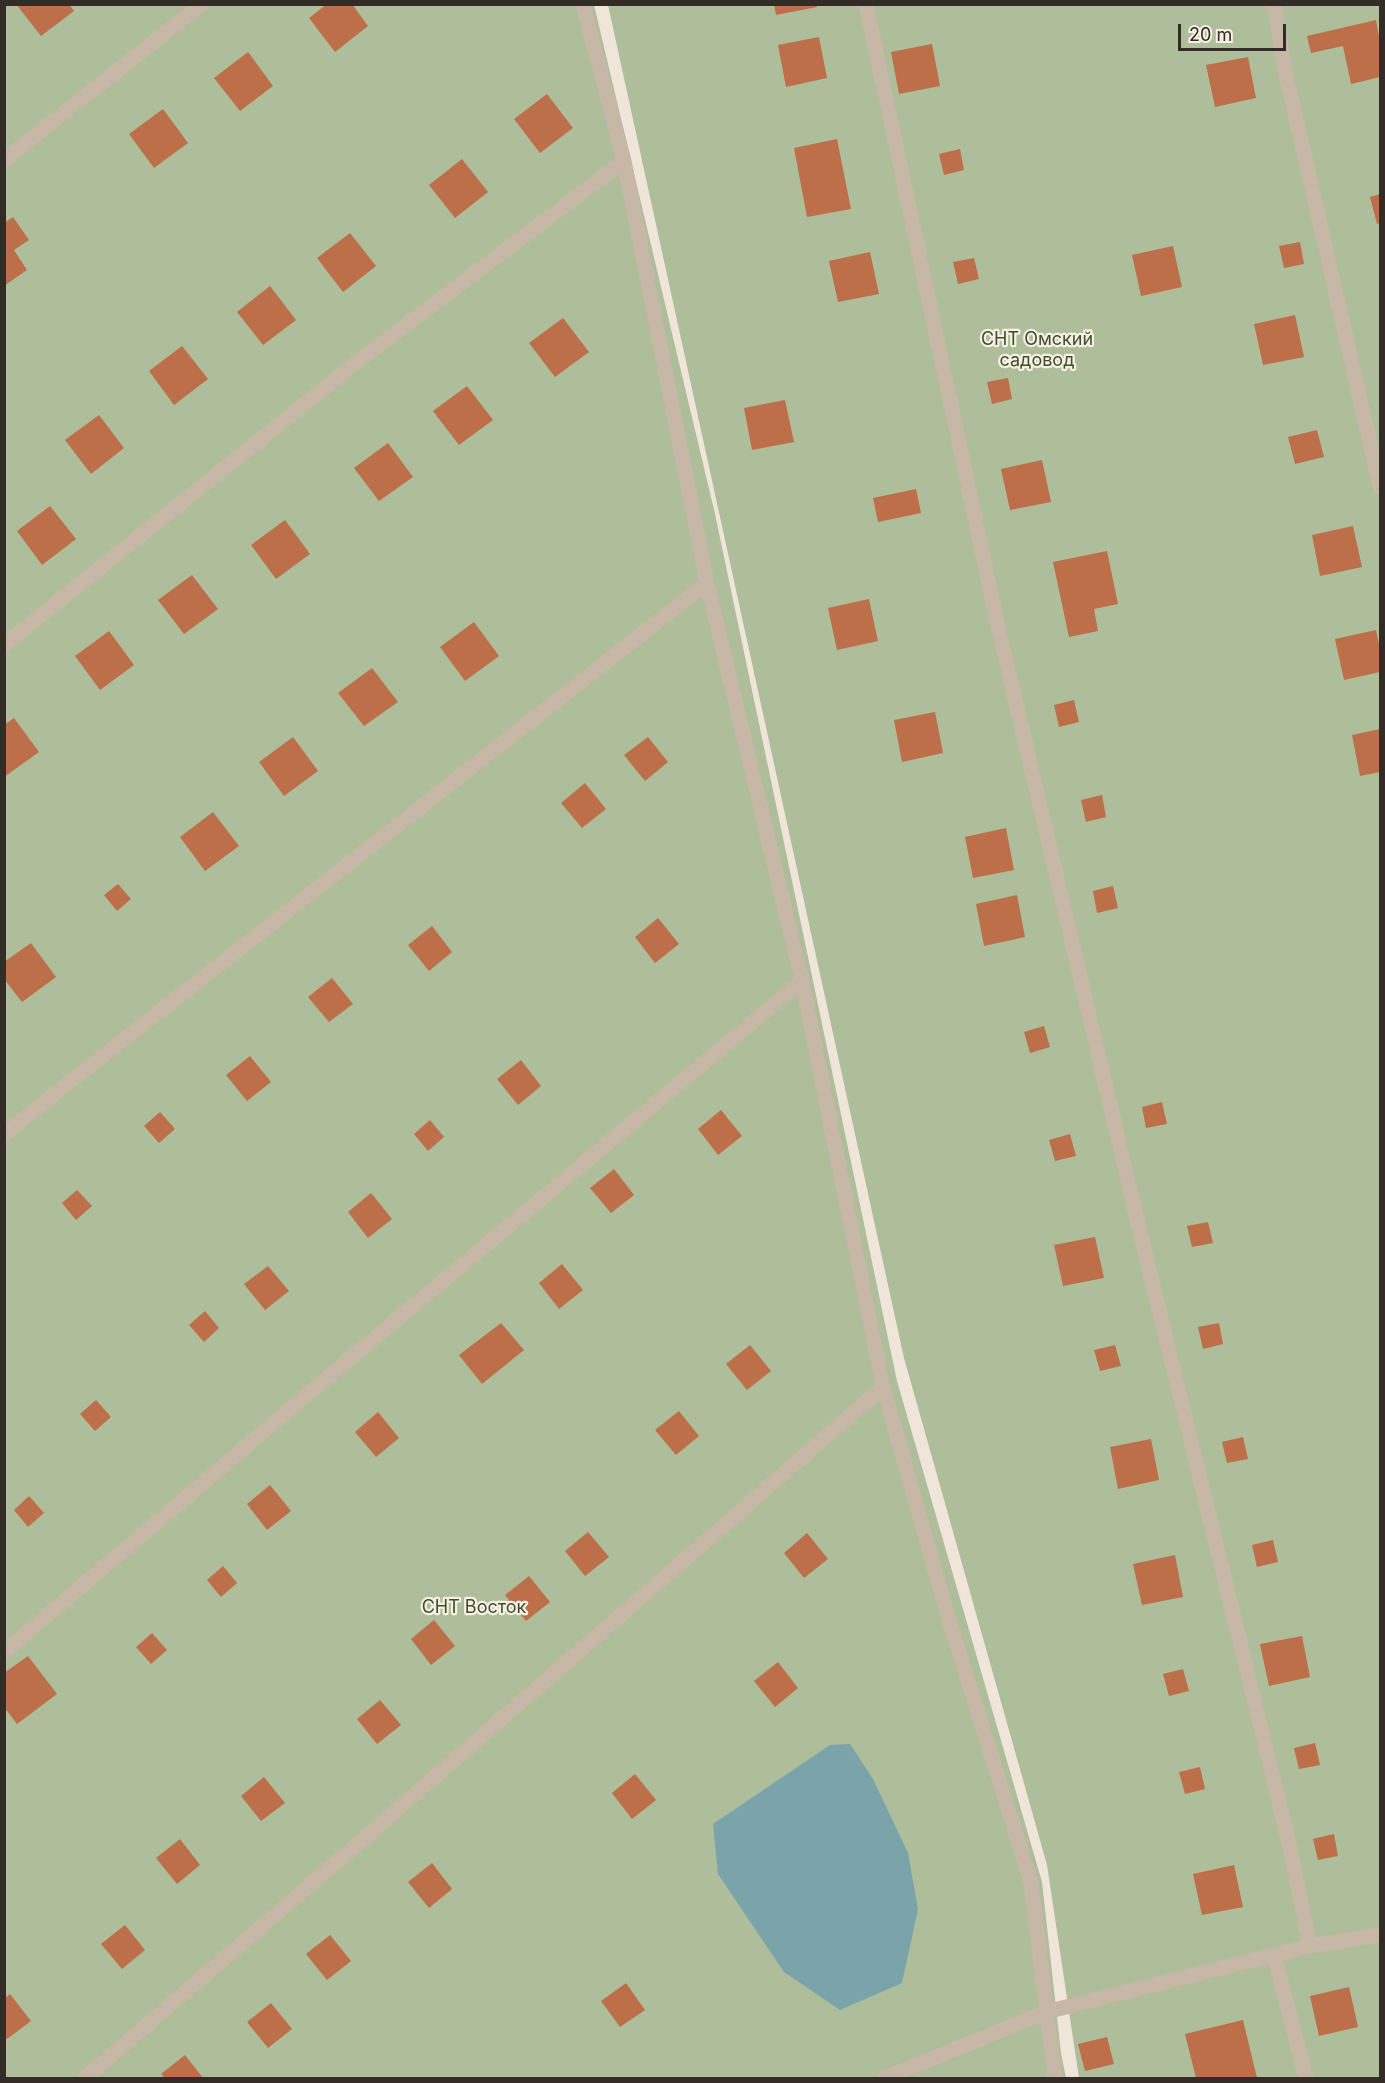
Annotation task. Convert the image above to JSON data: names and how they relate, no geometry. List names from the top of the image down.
{
  "parks": ["СНТ Омский садовод", "СНТ Восток"],
  "scale_bar": "20 m"
}
